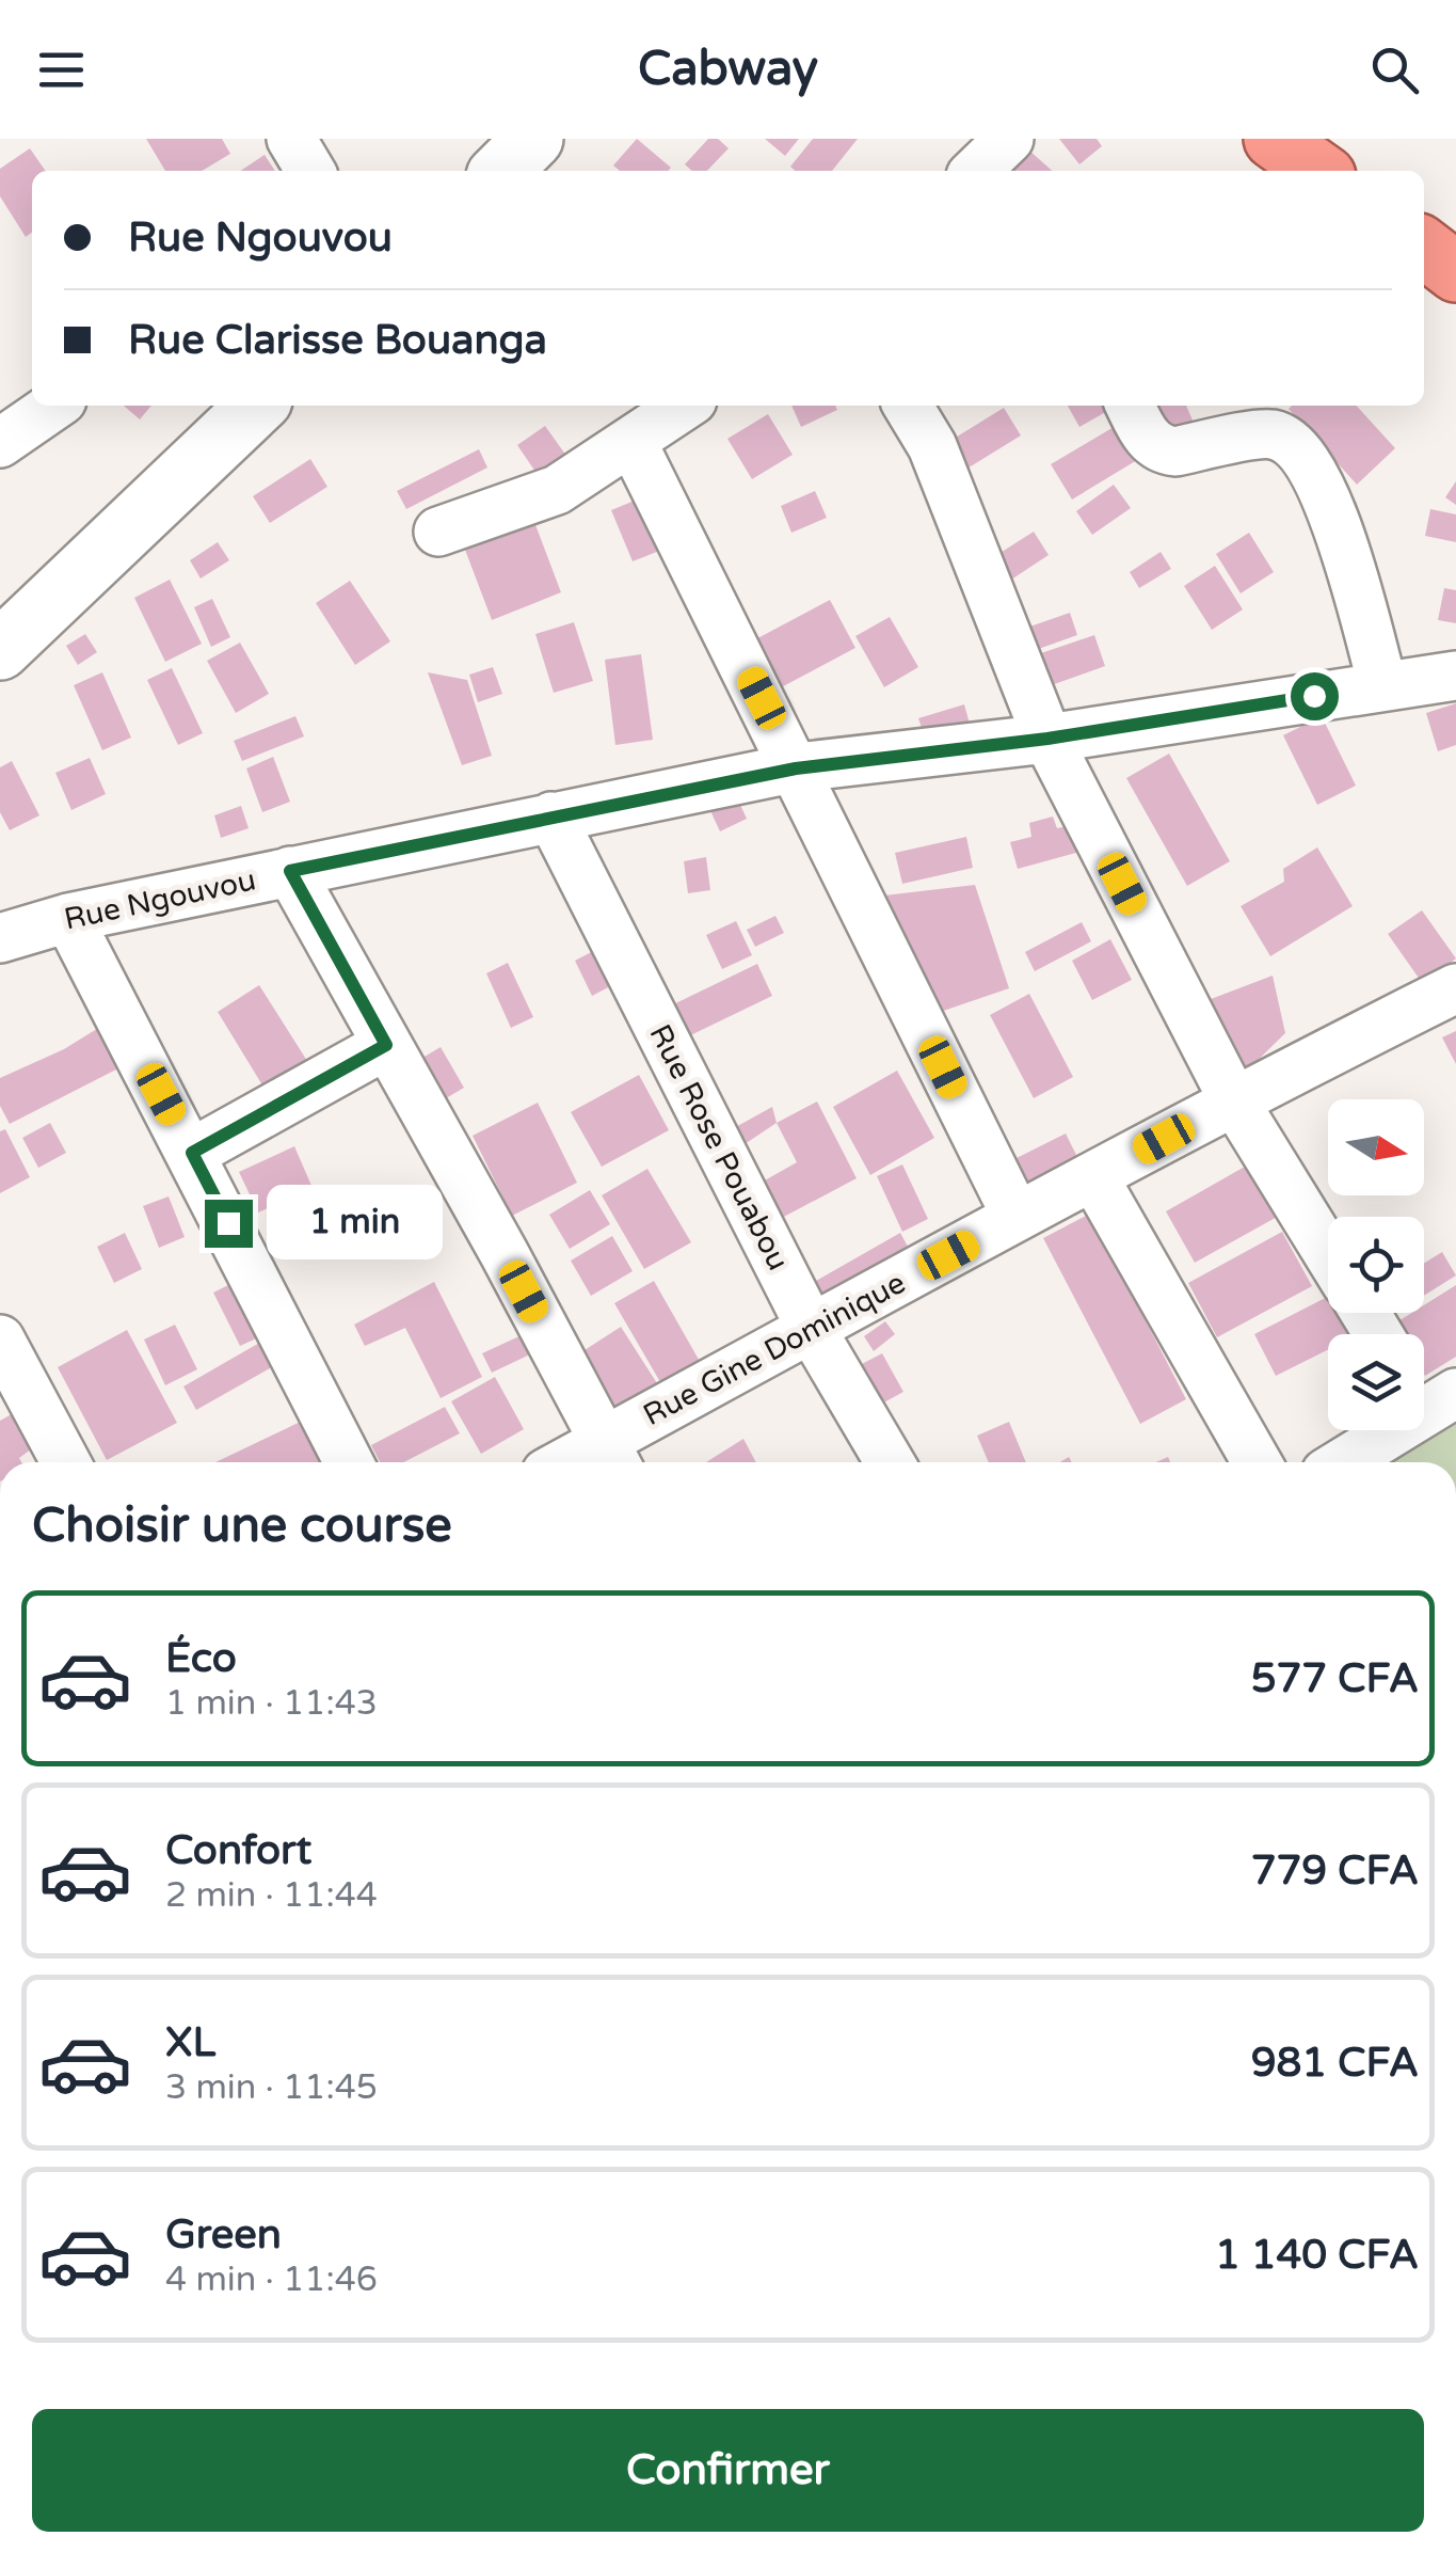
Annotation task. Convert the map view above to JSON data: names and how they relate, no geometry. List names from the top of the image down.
{
  "streets": {
    "street": ["Rue Ngouvou", "Rue Rose Pouabou", "Rue Gine Dominique"]
  },
  "crossings": [
    ["Rue Ngouvou", "Rue Rose Pouabou"],
    ["Rue Rose Pouabou", "Rue Gine Dominique"]
  ],
  "north": "right",
  "page": {
    "header": "Cabway",
    "banner": ["Rue Ngouvou", "Rue Clarisse Bouanga"],
    "bubble": "1 min",
    "heading": "Choisir une course",
    "list": [
      {
        "name": "Éco",
        "note": "1 min · 11:43",
        "value": "577 CFA"
      },
      {
        "name": "Confort",
        "note": "2 min · 11:44",
        "value": "779 CFA"
      },
      {
        "name": "XL",
        "note": "3 min · 11:45",
        "value": "981 CFA"
      },
      {
        "name": "Green",
        "note": "4 min · 11:46",
        "value": "1 140 CFA"
      }
    ],
    "buttons": "Confirmer"
  }
}
